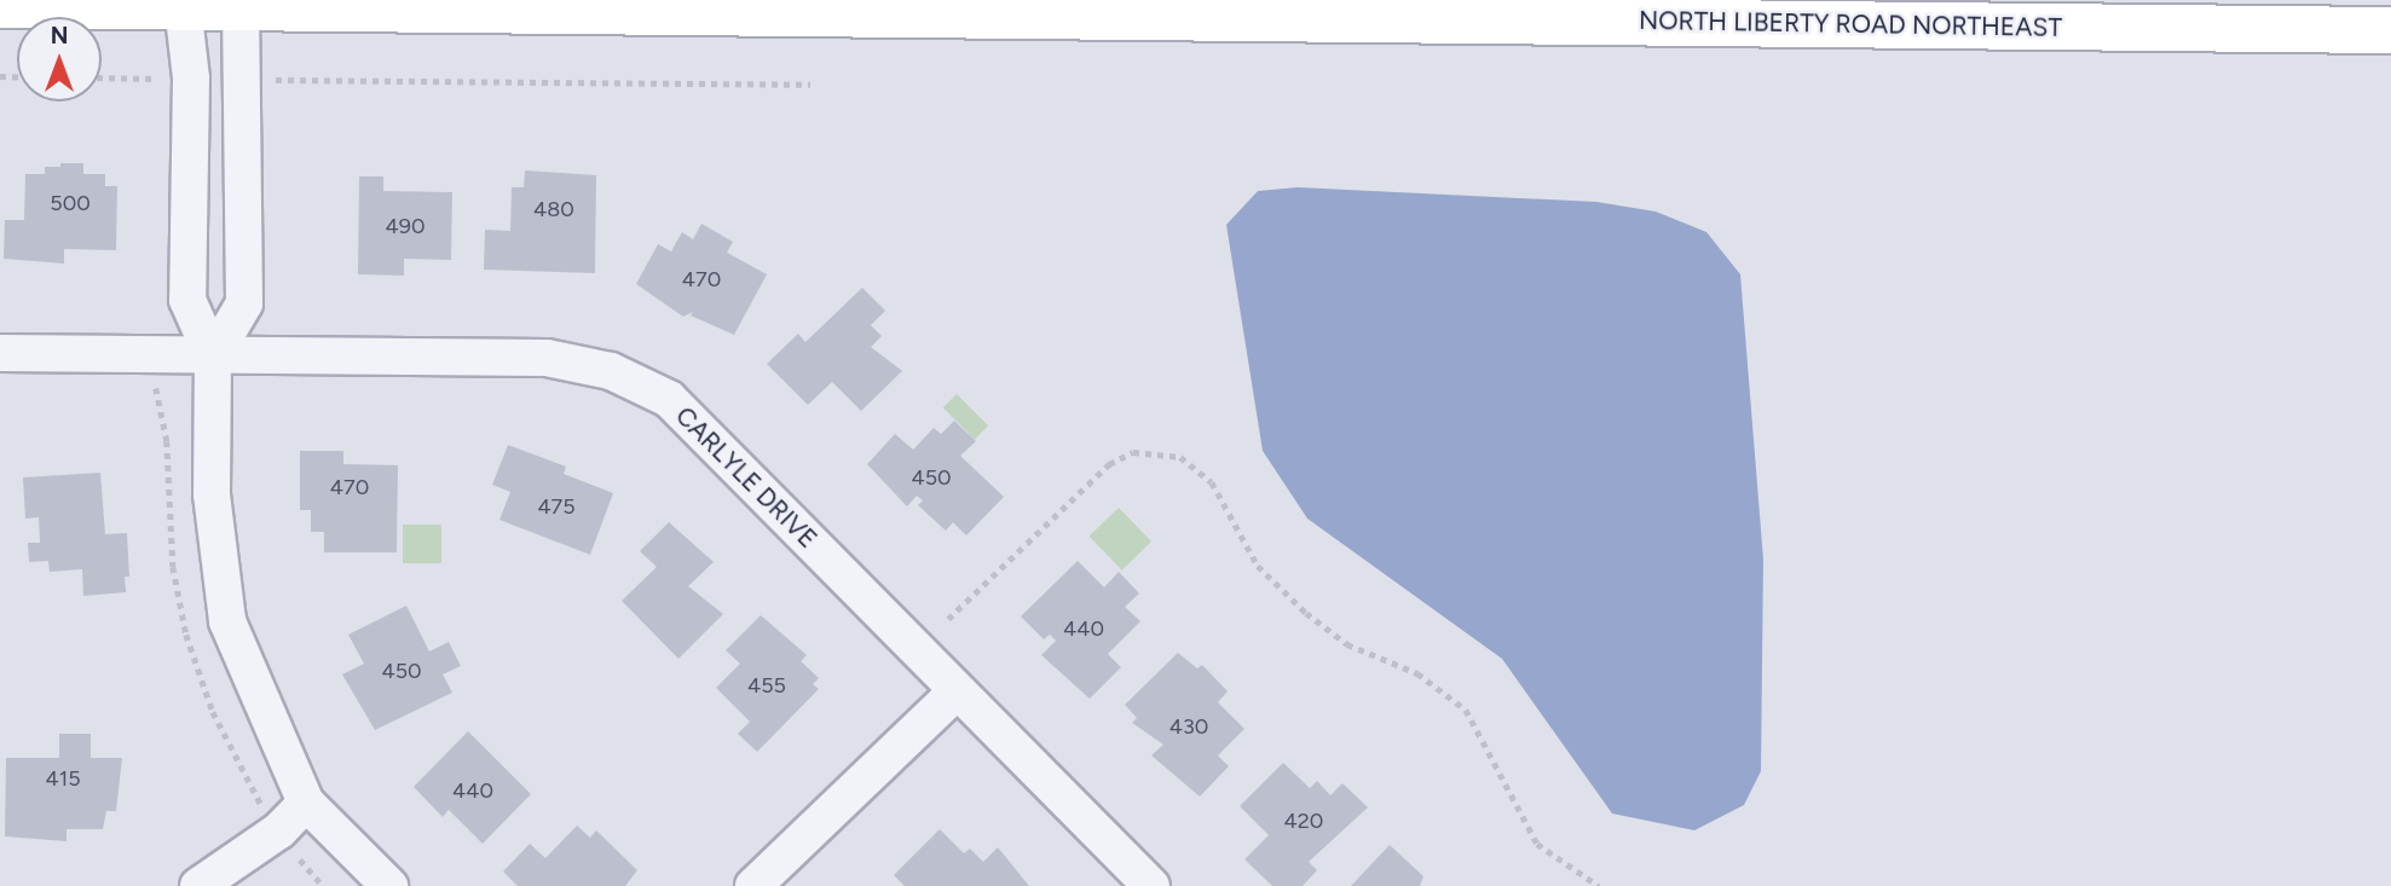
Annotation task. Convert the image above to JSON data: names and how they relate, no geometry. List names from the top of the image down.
{
  "streets": {
    "street": ["NORTH LIBERTY ROAD NORTHEAST", "CARLYLE DRIVE"]
  },
  "house_numbers": [
    "500",
    "480",
    "490",
    "470",
    "450",
    "470",
    "475",
    "440",
    "450",
    "455",
    "430",
    "415",
    "440",
    "420"
  ],
  "north": "top"
}
